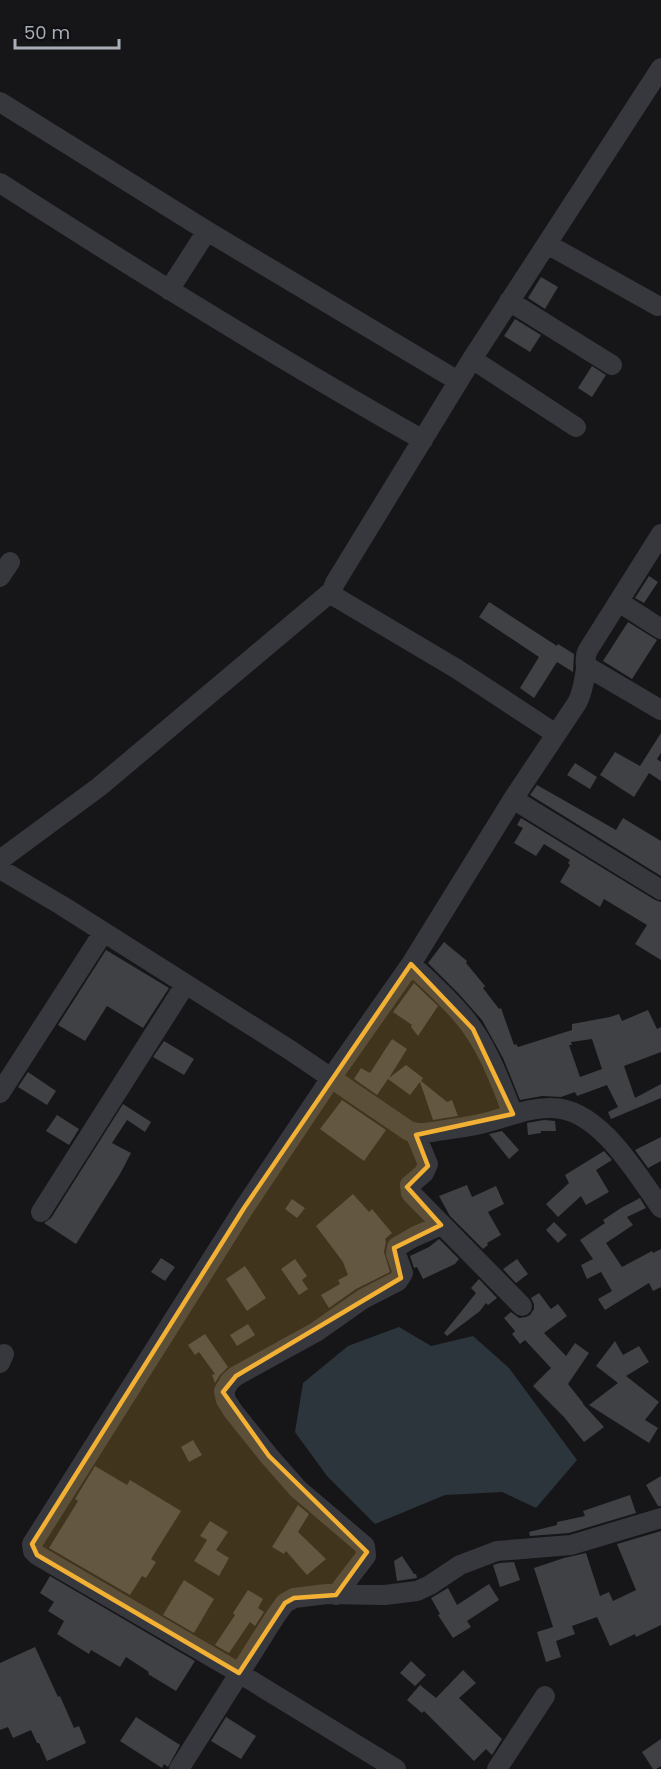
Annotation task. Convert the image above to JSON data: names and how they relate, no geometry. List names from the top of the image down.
{
  "scale_bar": "50 m"
}
